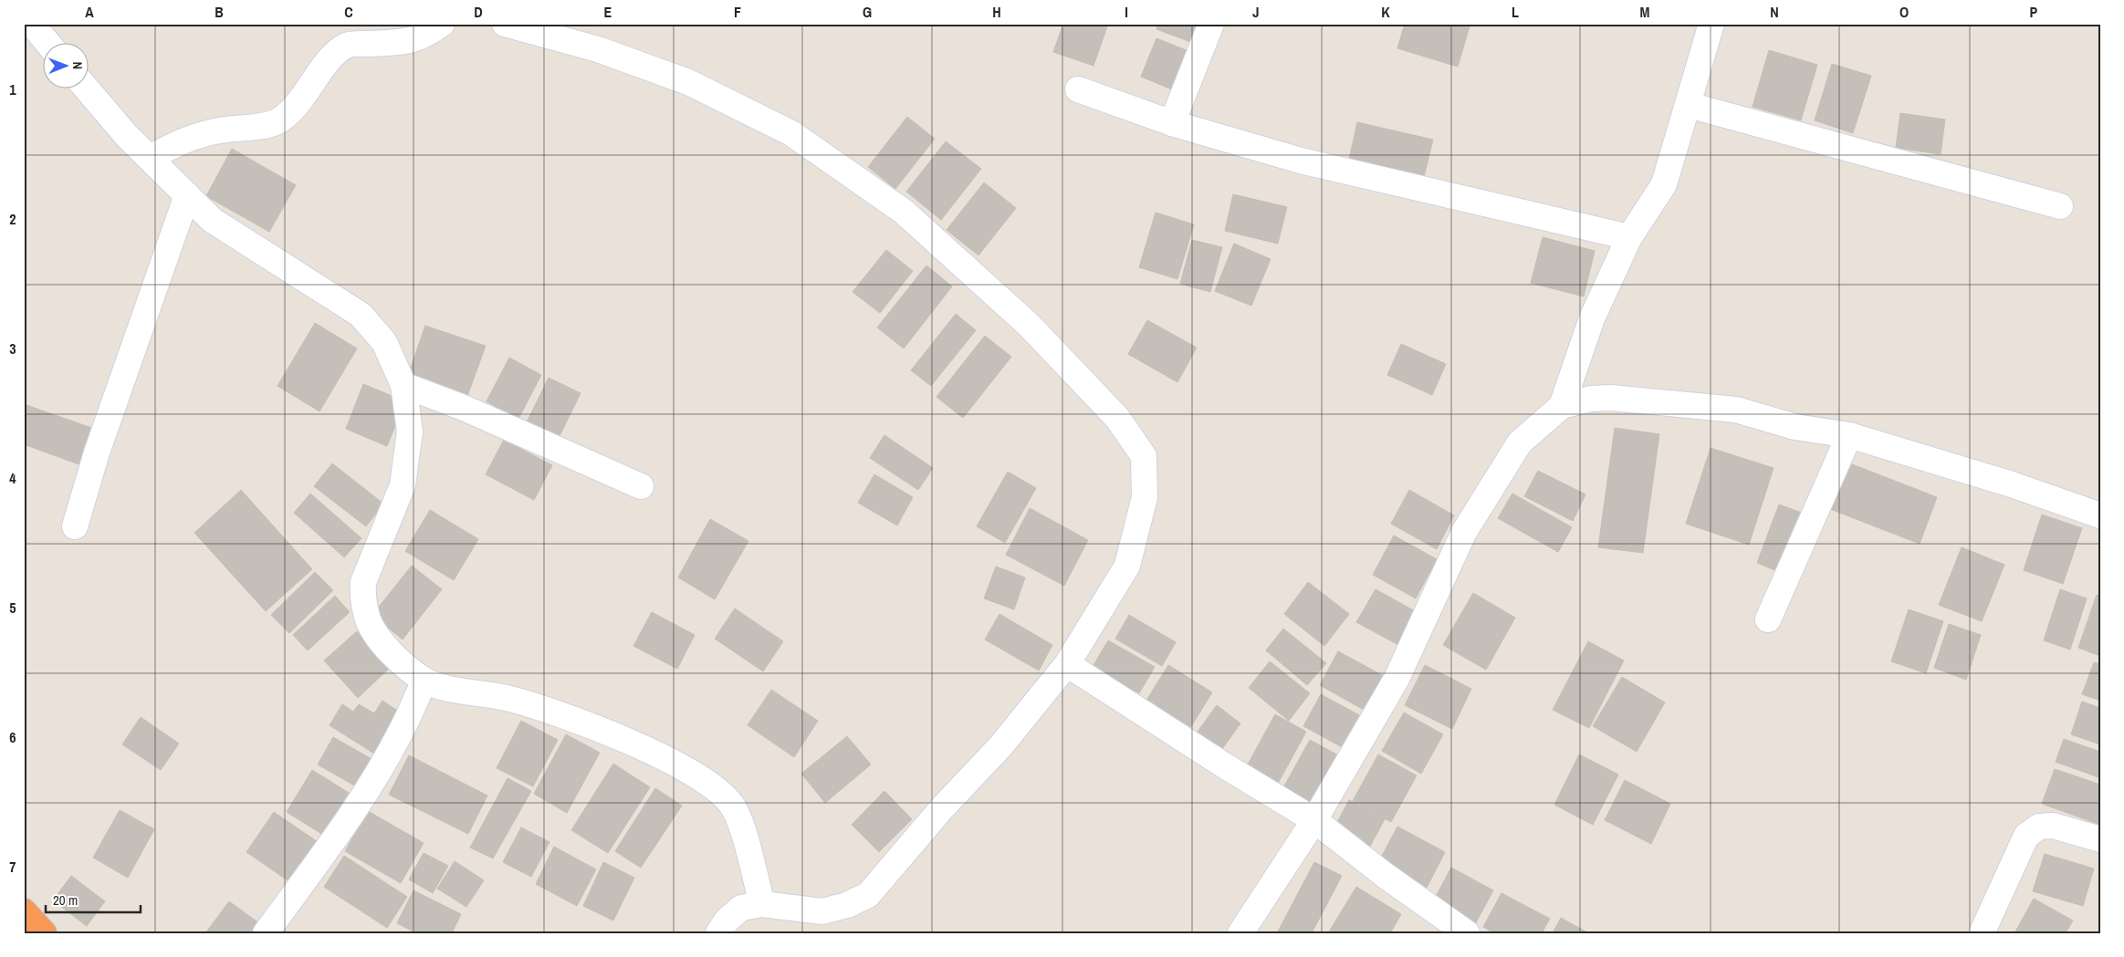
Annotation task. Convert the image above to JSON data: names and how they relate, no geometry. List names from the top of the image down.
{
  "scale_bar": "20 m",
  "north": "right",
  "grid": {
    "columns": [
      "A",
      "B",
      "C",
      "D",
      "E",
      "F",
      "G",
      "H",
      "I",
      "J",
      "K",
      "L",
      "M",
      "N",
      "O",
      "P"
    ],
    "rows": [
      "1",
      "2",
      "3",
      "4",
      "5",
      "6",
      "7"
    ]
  }
}
